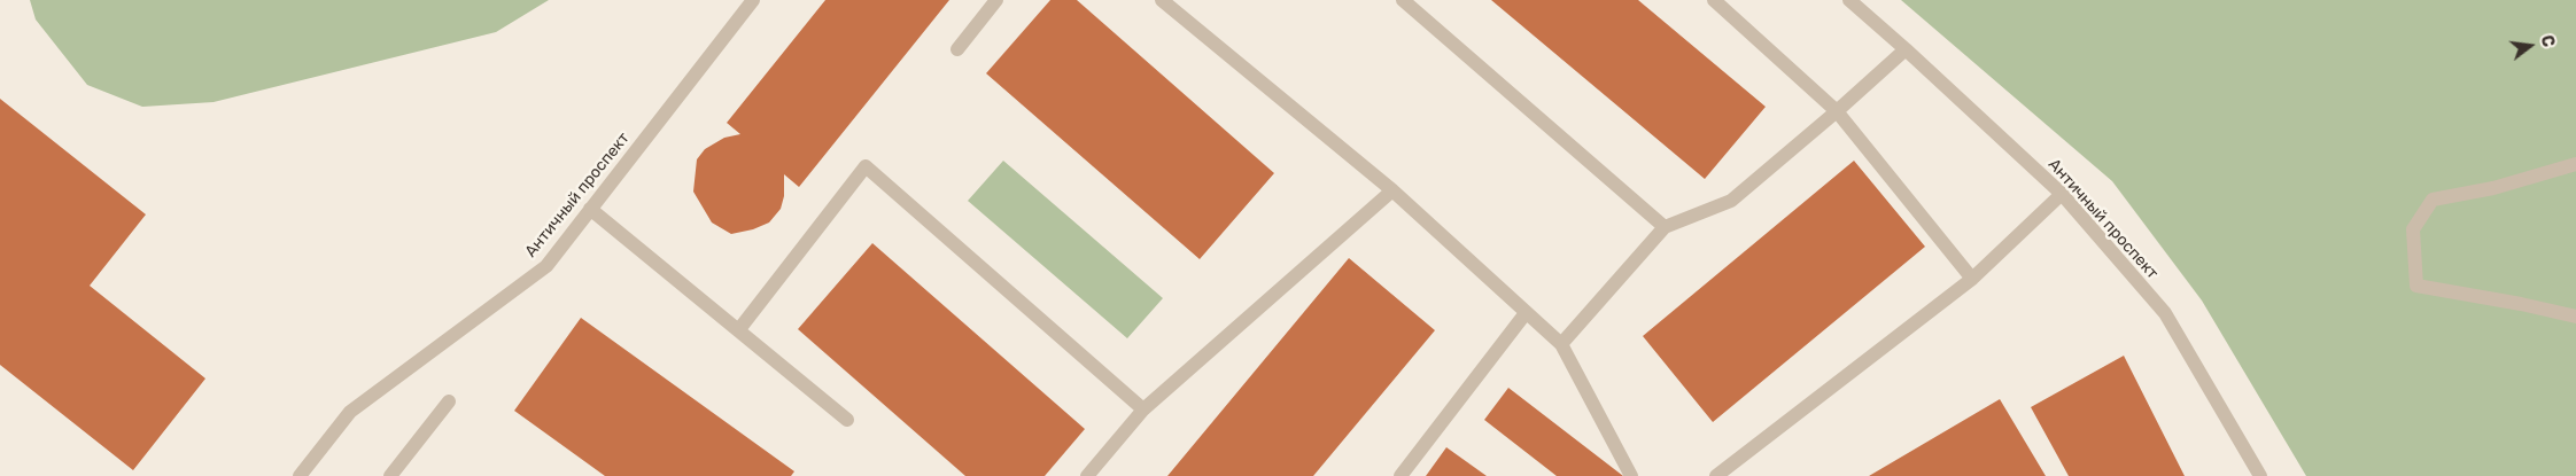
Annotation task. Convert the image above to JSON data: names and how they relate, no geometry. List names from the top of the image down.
{
  "streets": {
    "street": ["Античный проспект"]
  },
  "north": "right"
}
